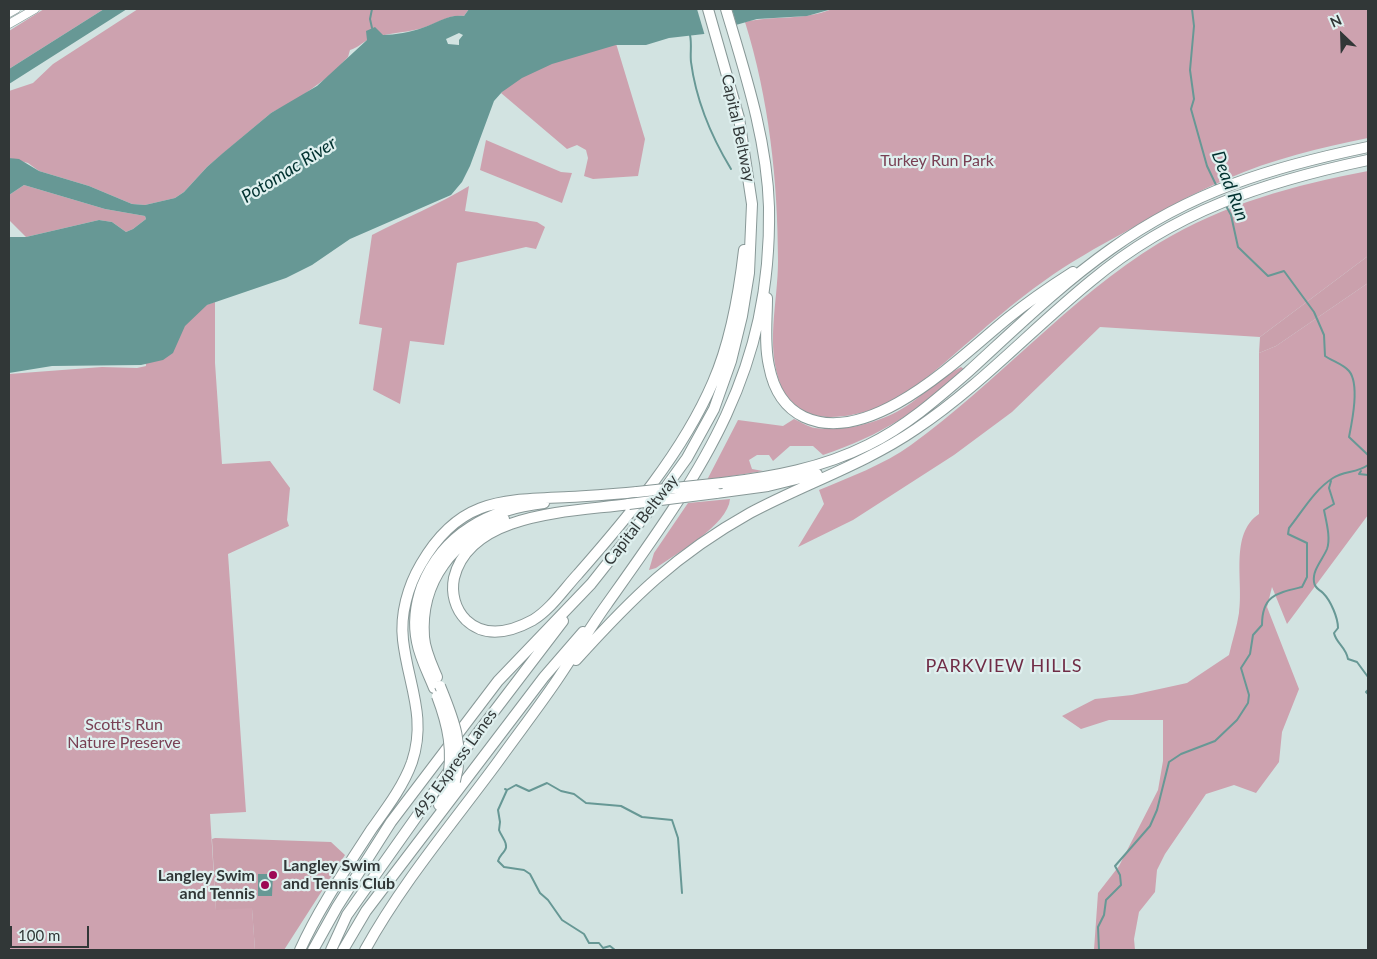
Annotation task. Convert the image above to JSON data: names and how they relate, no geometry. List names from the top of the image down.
{
  "streets": {
    "highway": ["Capital Beltway", "495 Express Lanes"]
  },
  "crossings": [
    ["Capital Beltway", "495 Express Lanes"]
  ],
  "districts": ["PARKVIEW HILLS"],
  "water": ["Potomac River", "Dead Run"],
  "parks": ["Turkey Run Park", "Scott's Run Nature Preserve"],
  "places": ["Langley Swim and Tennis Club", "Langley Swim and Tennis"],
  "scale_bar": "100 m",
  "north": "top left"
}
